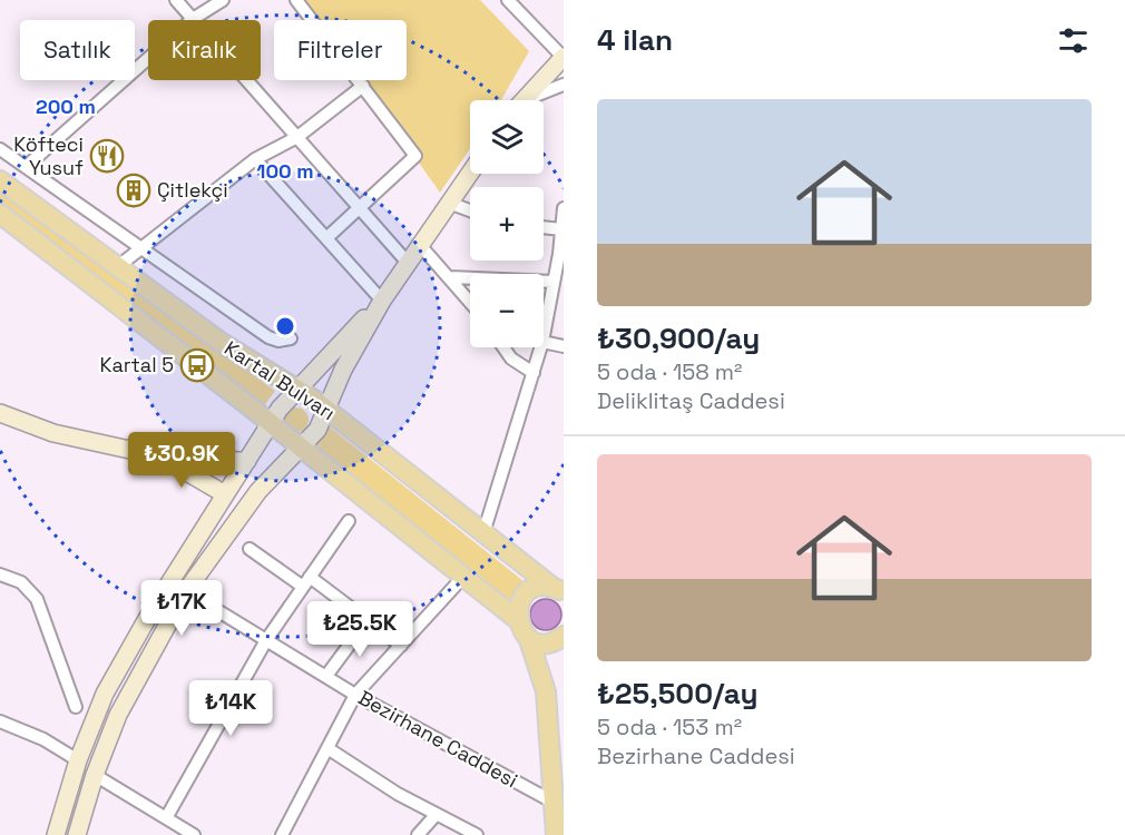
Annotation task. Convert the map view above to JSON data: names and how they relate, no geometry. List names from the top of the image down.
{
  "streets": {
    "main road": ["Kartal Bulvarı"],
    "street": ["Bezirhane Caddesi"]
  },
  "places": {
    "restaurant": ["Köfteci Yusuf"],
    "building": ["Çitlekçi"],
    "bus stop": ["Kartal 5"]
  },
  "page": {
    "heading": "4 ilan",
    "chip": ["Satılık", "Kiralık", "Filtreler"],
    "list": [
      {
        "name": "₺30,900/ay",
        "note": "5 oda · 158 m² · Deliklitaş Caddesi"
      },
      {
        "name": "₺25,500/ay",
        "note": "5 oda · 153 m² · Bezirhane Caddesi"
      }
    ],
    "map_buttons": ["+", "−"],
    "price": [
      "₺30.9K",
      "₺17K",
      "₺25.5K",
      "₺14K"
    ]
  },
  "rings": ["200 m", "100 m"]
}
